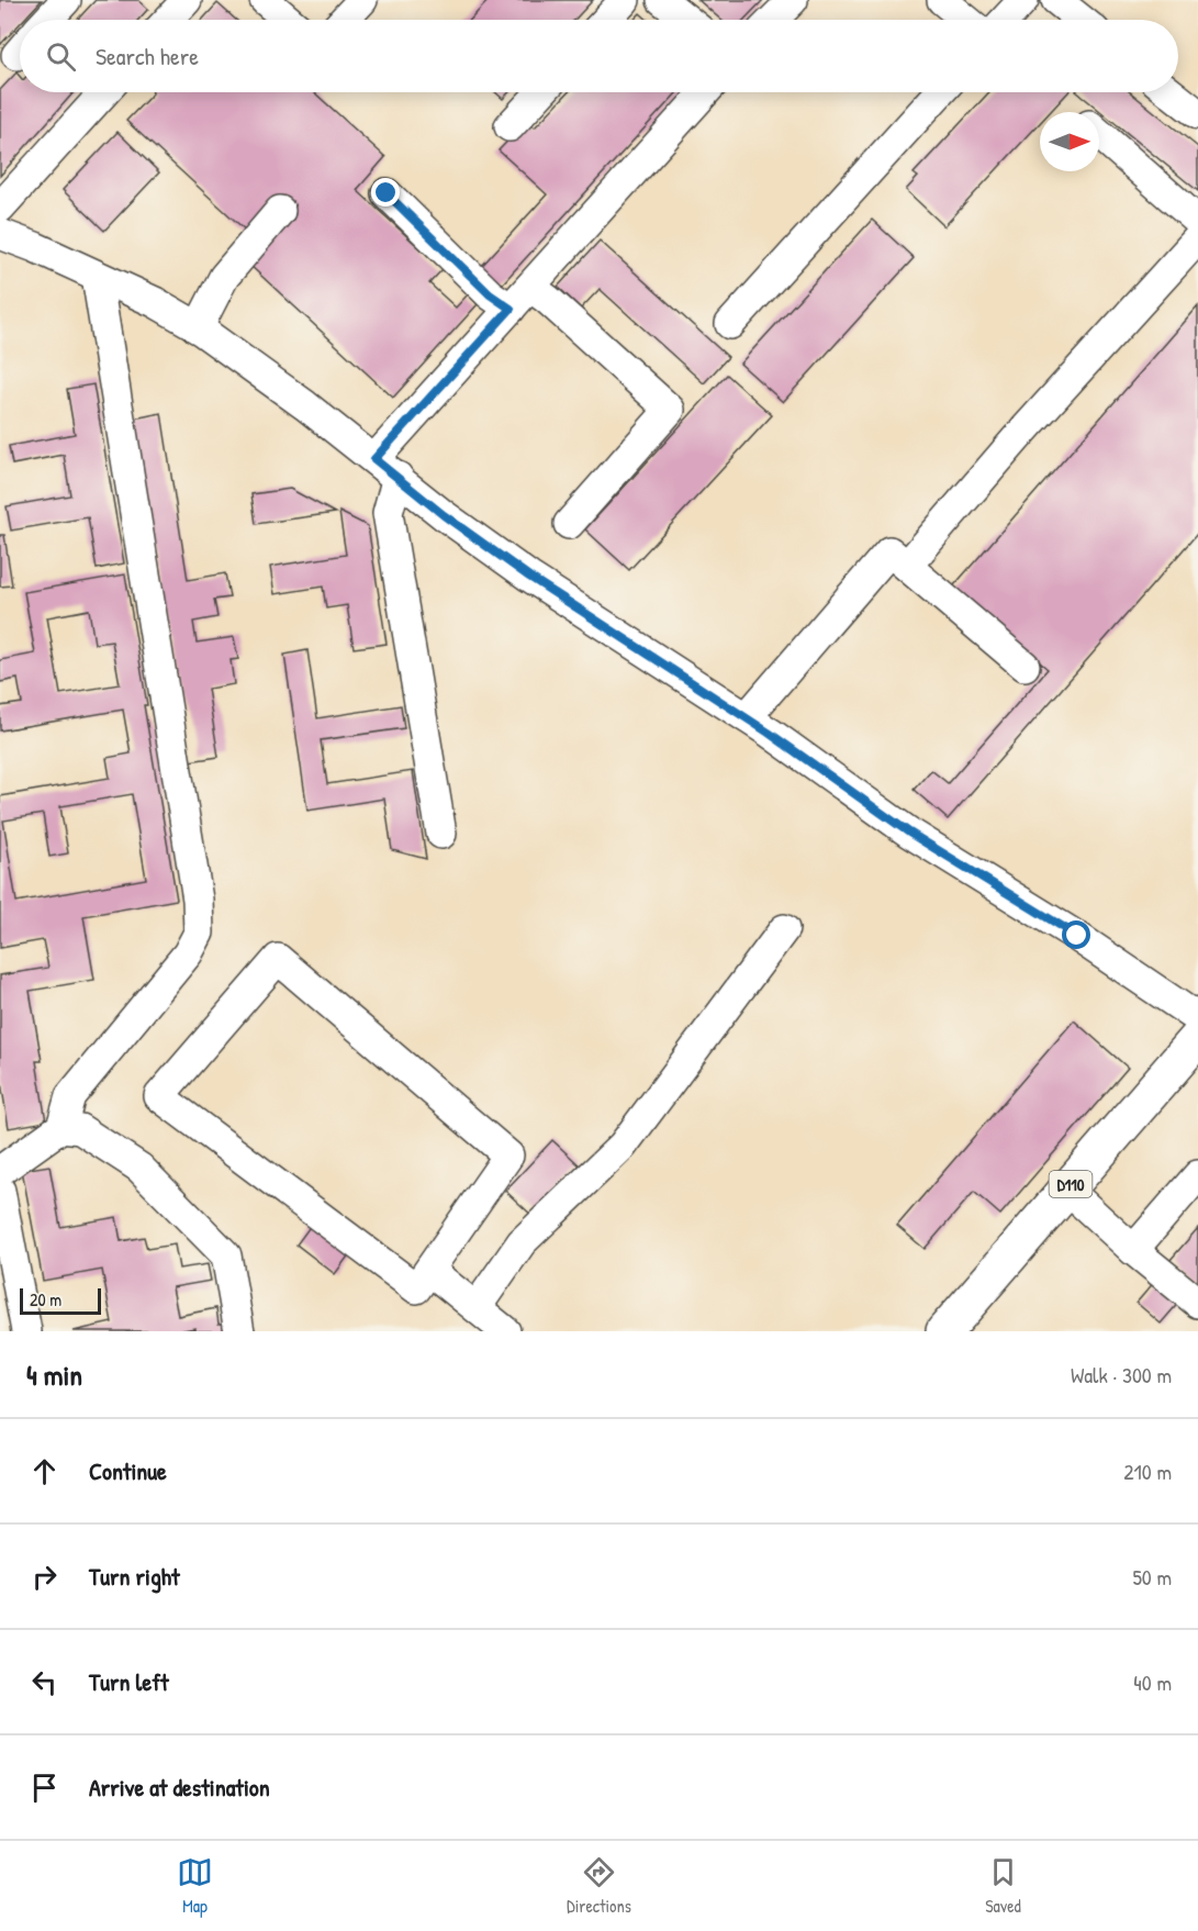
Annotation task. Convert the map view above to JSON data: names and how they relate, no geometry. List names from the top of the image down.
{
  "streets": {
    "main road": ["D110"]
  },
  "scale_bar": "20 m",
  "north": "right",
  "page": {
    "search": "Search here",
    "scale": "20 m",
    "heading": ["4 min", "Walk · 300 m"],
    "list": [
      ["Continue", "210 m"],
      ["Turn right", "50 m"],
      ["Turn left", "40 m"],
      "Arrive at destination"
    ],
    "nav": ["Map", "Directions", "Saved"]
  }
}
